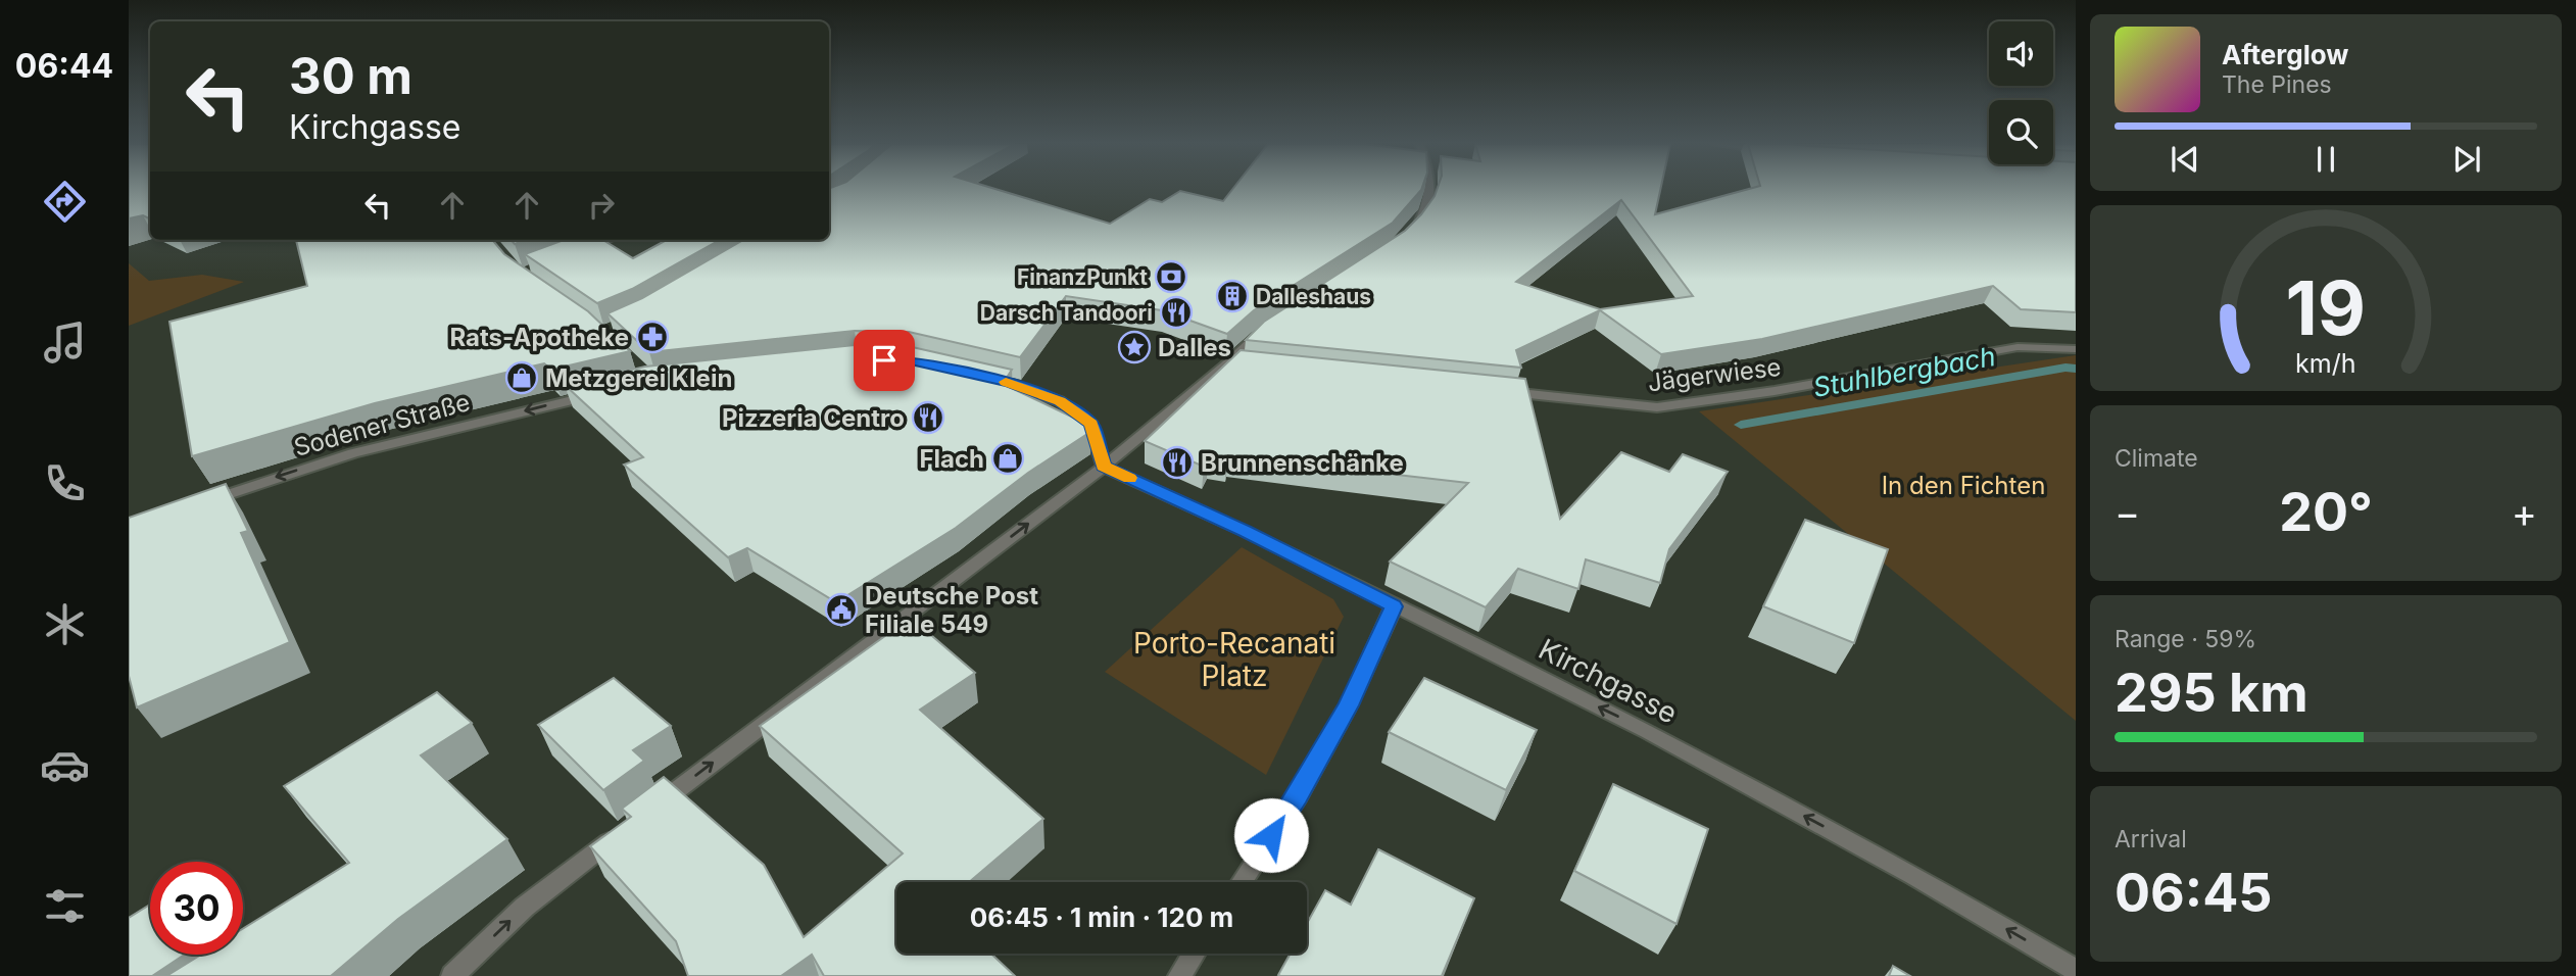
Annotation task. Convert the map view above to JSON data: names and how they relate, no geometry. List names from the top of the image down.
{
  "streets": {
    "street": ["Jägerwiese", "Sodener Straße", "Kirchgasse"]
  },
  "one_way": ["Sodener Straße", "Kirchgasse"],
  "water": ["Stuhlbergbach"],
  "parks": ["In den Fichten", "Porto-Recanati Platz"],
  "places": {
    "bank": ["FinanzPunkt"],
    "building": ["Dalleshaus"],
    "restaurant": ["Darsch Tandoori", "Pizzeria Centro", "Brunnenschänke"],
    "pharmacy": ["Rats-Apotheke"],
    "place": ["Dalles"],
    "shop": ["Metzgerei Klein", "Flach"],
    "public building": ["Deutsche Post Filiale 549"]
  },
  "page": {
    "tabs": "06:44",
    "turn": ["30 m", "Kirchgasse"],
    "song": ["Afterglow", "The Pines"],
    "tile": [
      "Climate",
      ["Range · 59%", "295 km"],
      ["Arrival", "06:45"]
    ],
    "heat": ["−", "20°", "+"],
    "limit": "30",
    "trip": "06:45 · 1 min · 120 m",
    "gauge": ["19", "km/h"]
  }
}
